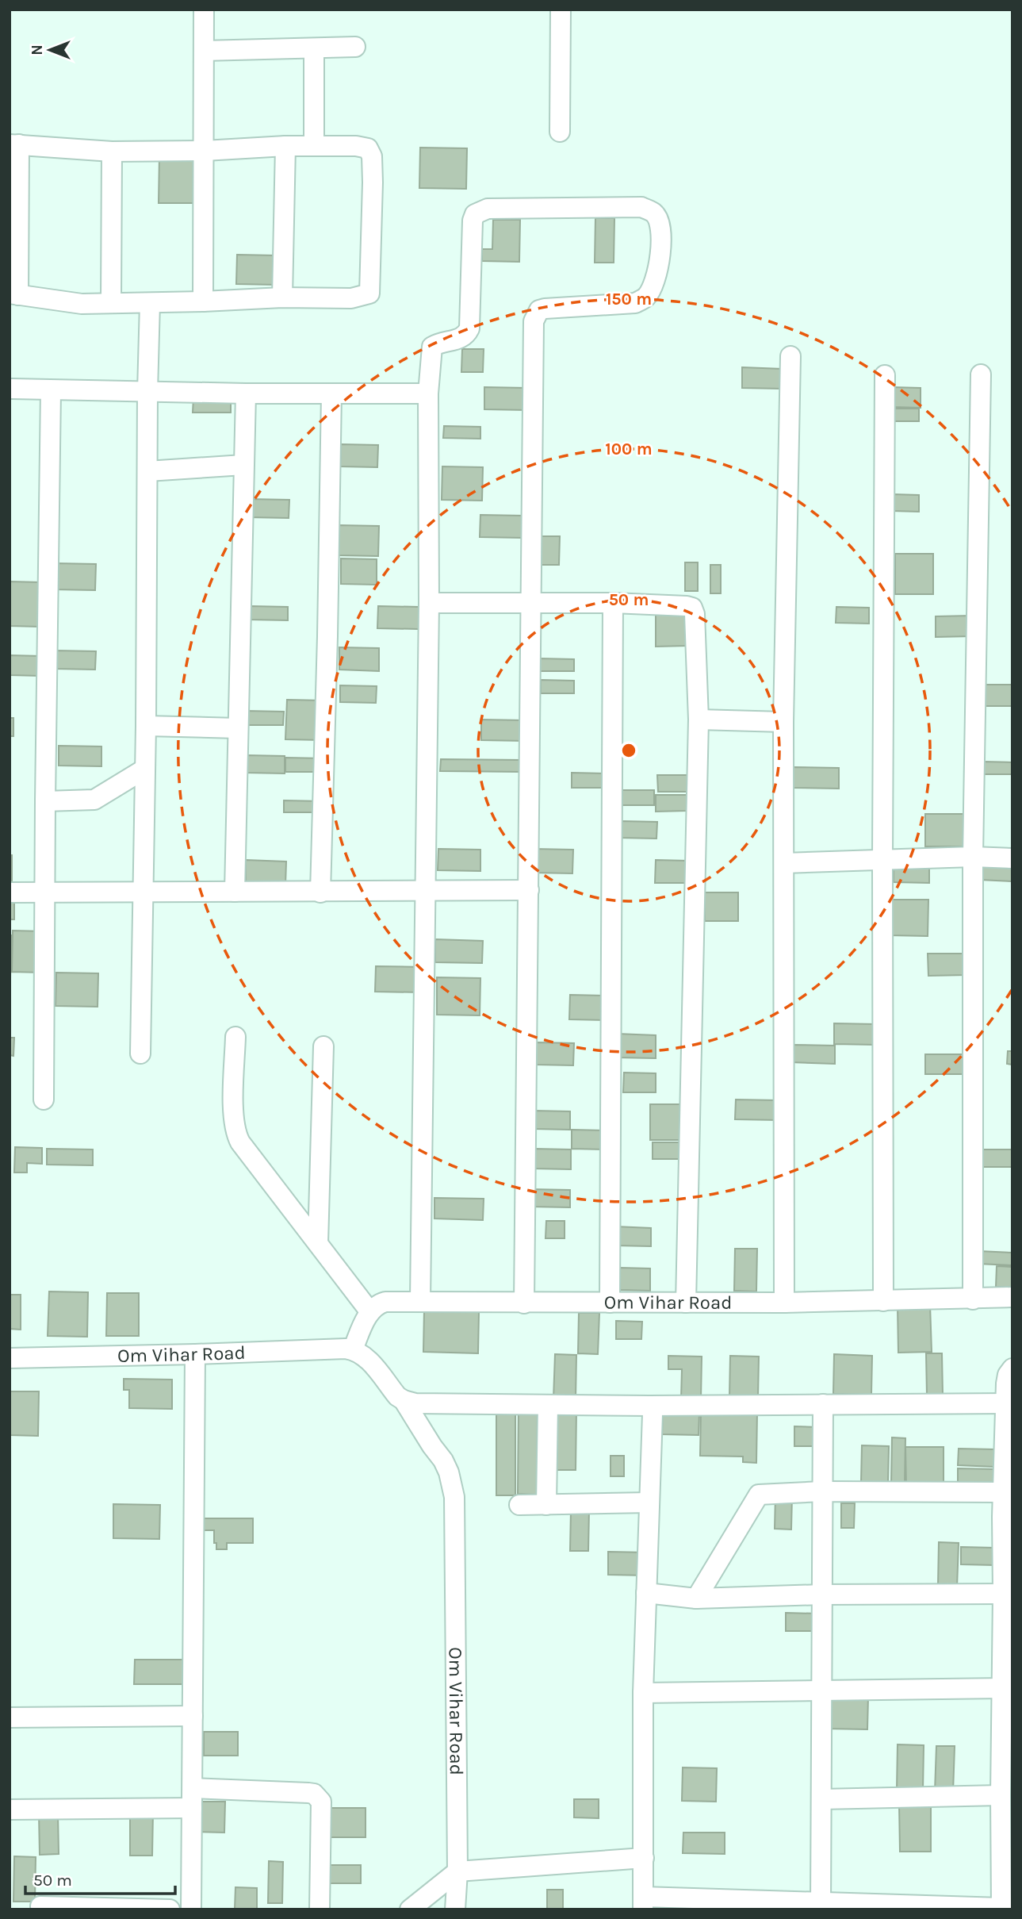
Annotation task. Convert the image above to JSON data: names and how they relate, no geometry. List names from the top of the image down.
{
  "streets": {
    "street": ["Om Vihar Road"]
  },
  "scale_bar": "50 m",
  "north": "left",
  "rings": ["150 m", "100 m", "50 m"]
}
